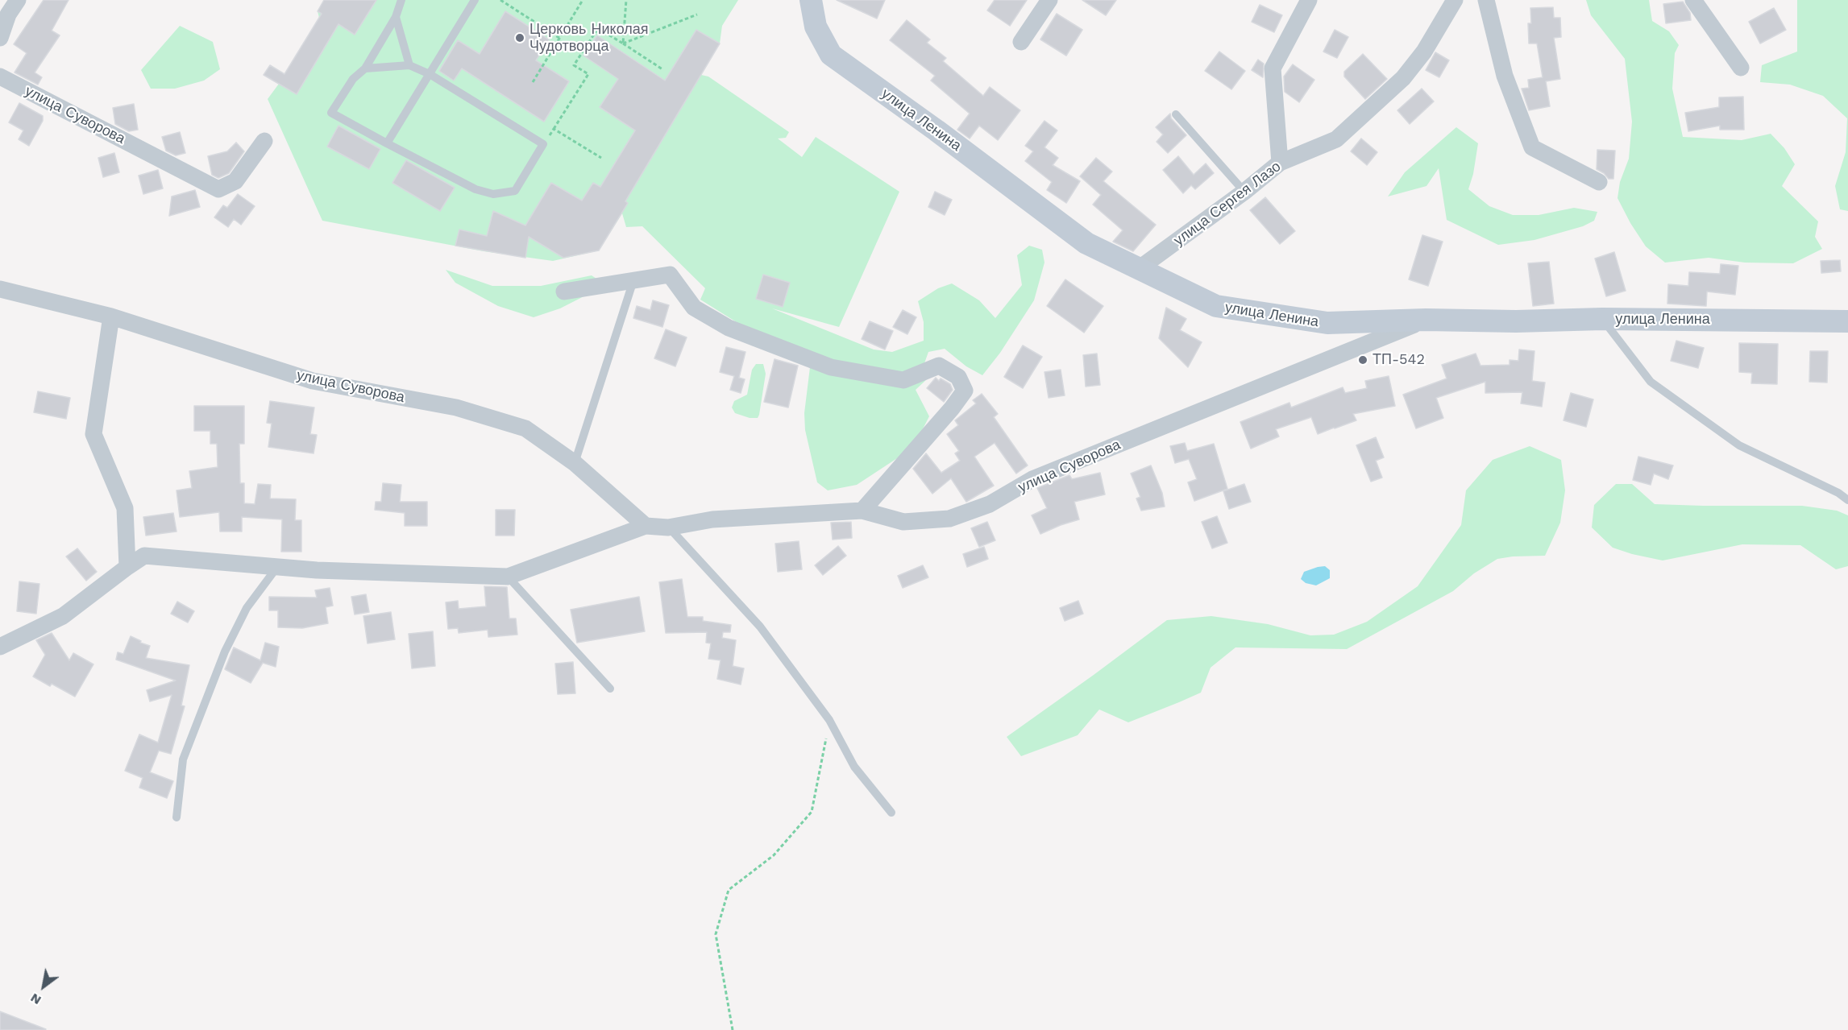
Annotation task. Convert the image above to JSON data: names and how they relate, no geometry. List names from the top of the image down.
{
  "streets": {
    "main road": ["улица Ленина"],
    "street": ["улица Суворова", "улица Сергея Лазо"]
  },
  "crossings": [
    ["улица Суворова", "улица Ленина"],
    ["улица Ленина", "улица Сергея Лазо"]
  ],
  "places": ["Церковь Николая Чудотворца", "ТП-542"],
  "north": "bottom left"
}
